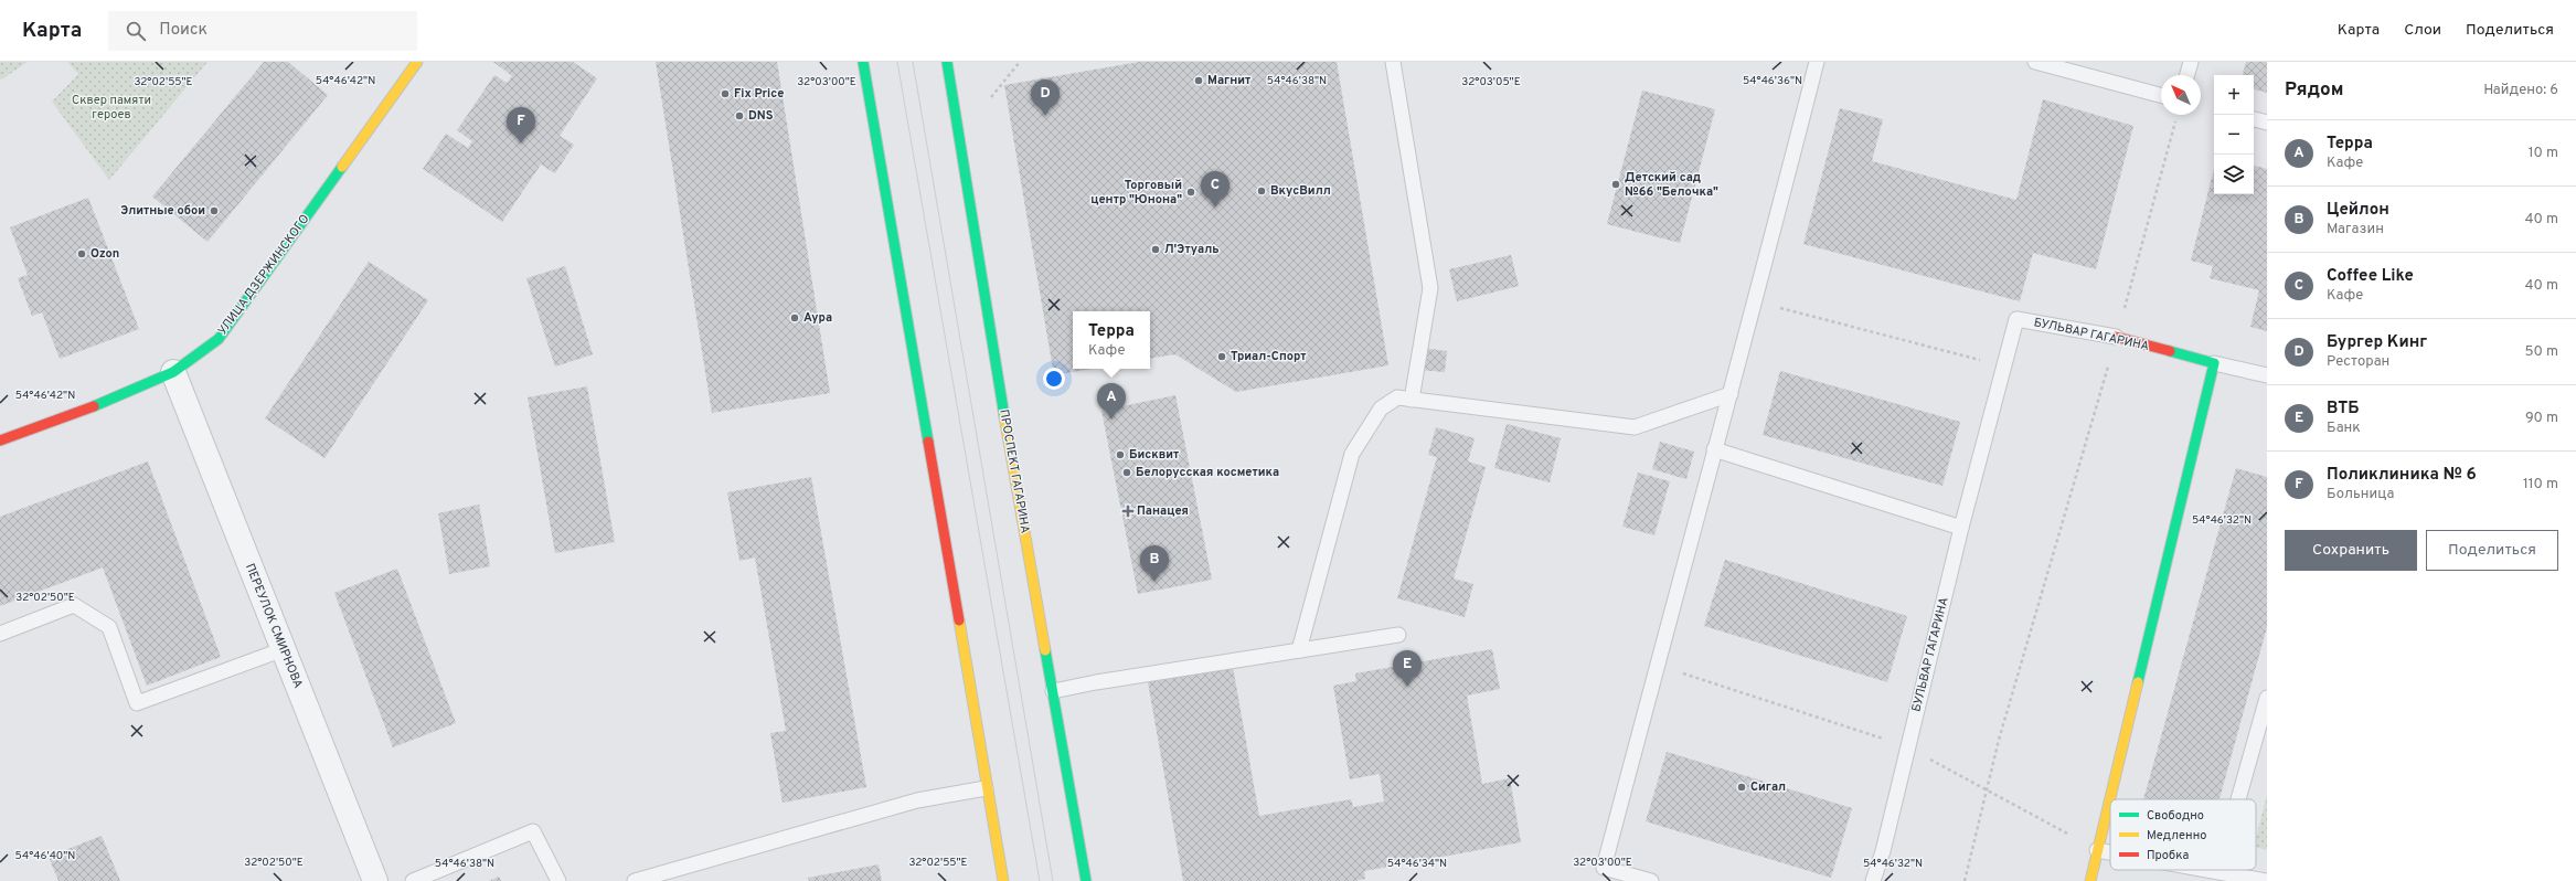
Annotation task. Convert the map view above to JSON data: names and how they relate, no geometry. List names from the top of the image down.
{
  "streets": {
    "main road": ["УЛИЦА ДЗЕРЖИНСКОГО", "БУЛЬВАР ГАГАРИНА", "ПРОСПЕКТ ГАГАРИНА"],
    "street": ["ПЕРЕУЛОК СМИРНОВА"]
  },
  "crossings": [
    ["УЛИЦА ДЗЕРЖИНСКОГО", "ПЕРЕУЛОК СМИРНОВА"]
  ],
  "parks": ["Сквер памяти героев"],
  "places": {
    "other": [
      "Магнит",
      "Fix Price",
      "DNS",
      "Детский сад №66 \"Белочка\"",
      "ВкусВилл",
      "Торговый центр \"Юнона\"",
      "Элитные обои",
      "Л'Этуаль",
      "Ozon",
      "Аура",
      "Триал-Спорт",
      "Бисквит",
      "Белорусская косметика",
      "Сигал"
    ],
    "health": ["Панацея"]
  },
  "legend": ["Свободно", "Медленно", "Пробка"],
  "north": "top left",
  "page": {
    "header": "Карта",
    "search": "Поиск",
    "nav": ["Карта", "Слои", "Поделиться"],
    "heading": ["Рядом", "Найдено: 6"],
    "map_buttons": ["+", "−"],
    "pins": [
      "D",
      "F",
      "C",
      "A",
      "B",
      "E"
    ],
    "list": [
      {
        "mark": "A",
        "name": "Терра",
        "note": "Кафе",
        "value": "10 m"
      },
      {
        "mark": "B",
        "name": "Цейлон",
        "note": "Магазин",
        "value": "40 m"
      },
      {
        "mark": "C",
        "name": "Coffee Like",
        "note": "Кафе",
        "value": "40 m"
      },
      {
        "mark": "D",
        "name": "Бургер Кинг",
        "note": "Ресторан",
        "value": "50 m"
      },
      {
        "mark": "E",
        "name": "ВТБ",
        "note": "Банк",
        "value": "90 m"
      },
      {
        "mark": "F",
        "name": "Поликлиника № 6",
        "note": "Больница",
        "value": "110 m"
      }
    ],
    "popup": ["Терра", "Кафе"],
    "buttons": ["Сохранить", "Поделиться"]
  },
  "coordinates": [
    "54°46'42\"N",
    "54°46'38\"N",
    "54°46'36\"N",
    "32°02'55\"E",
    "32°03'00\"E",
    "32°03'05\"E",
    "54°46'32\"N",
    "32°02'50\"E",
    "54°46'40\"N",
    "54°46'34\"N"
  ]
}
